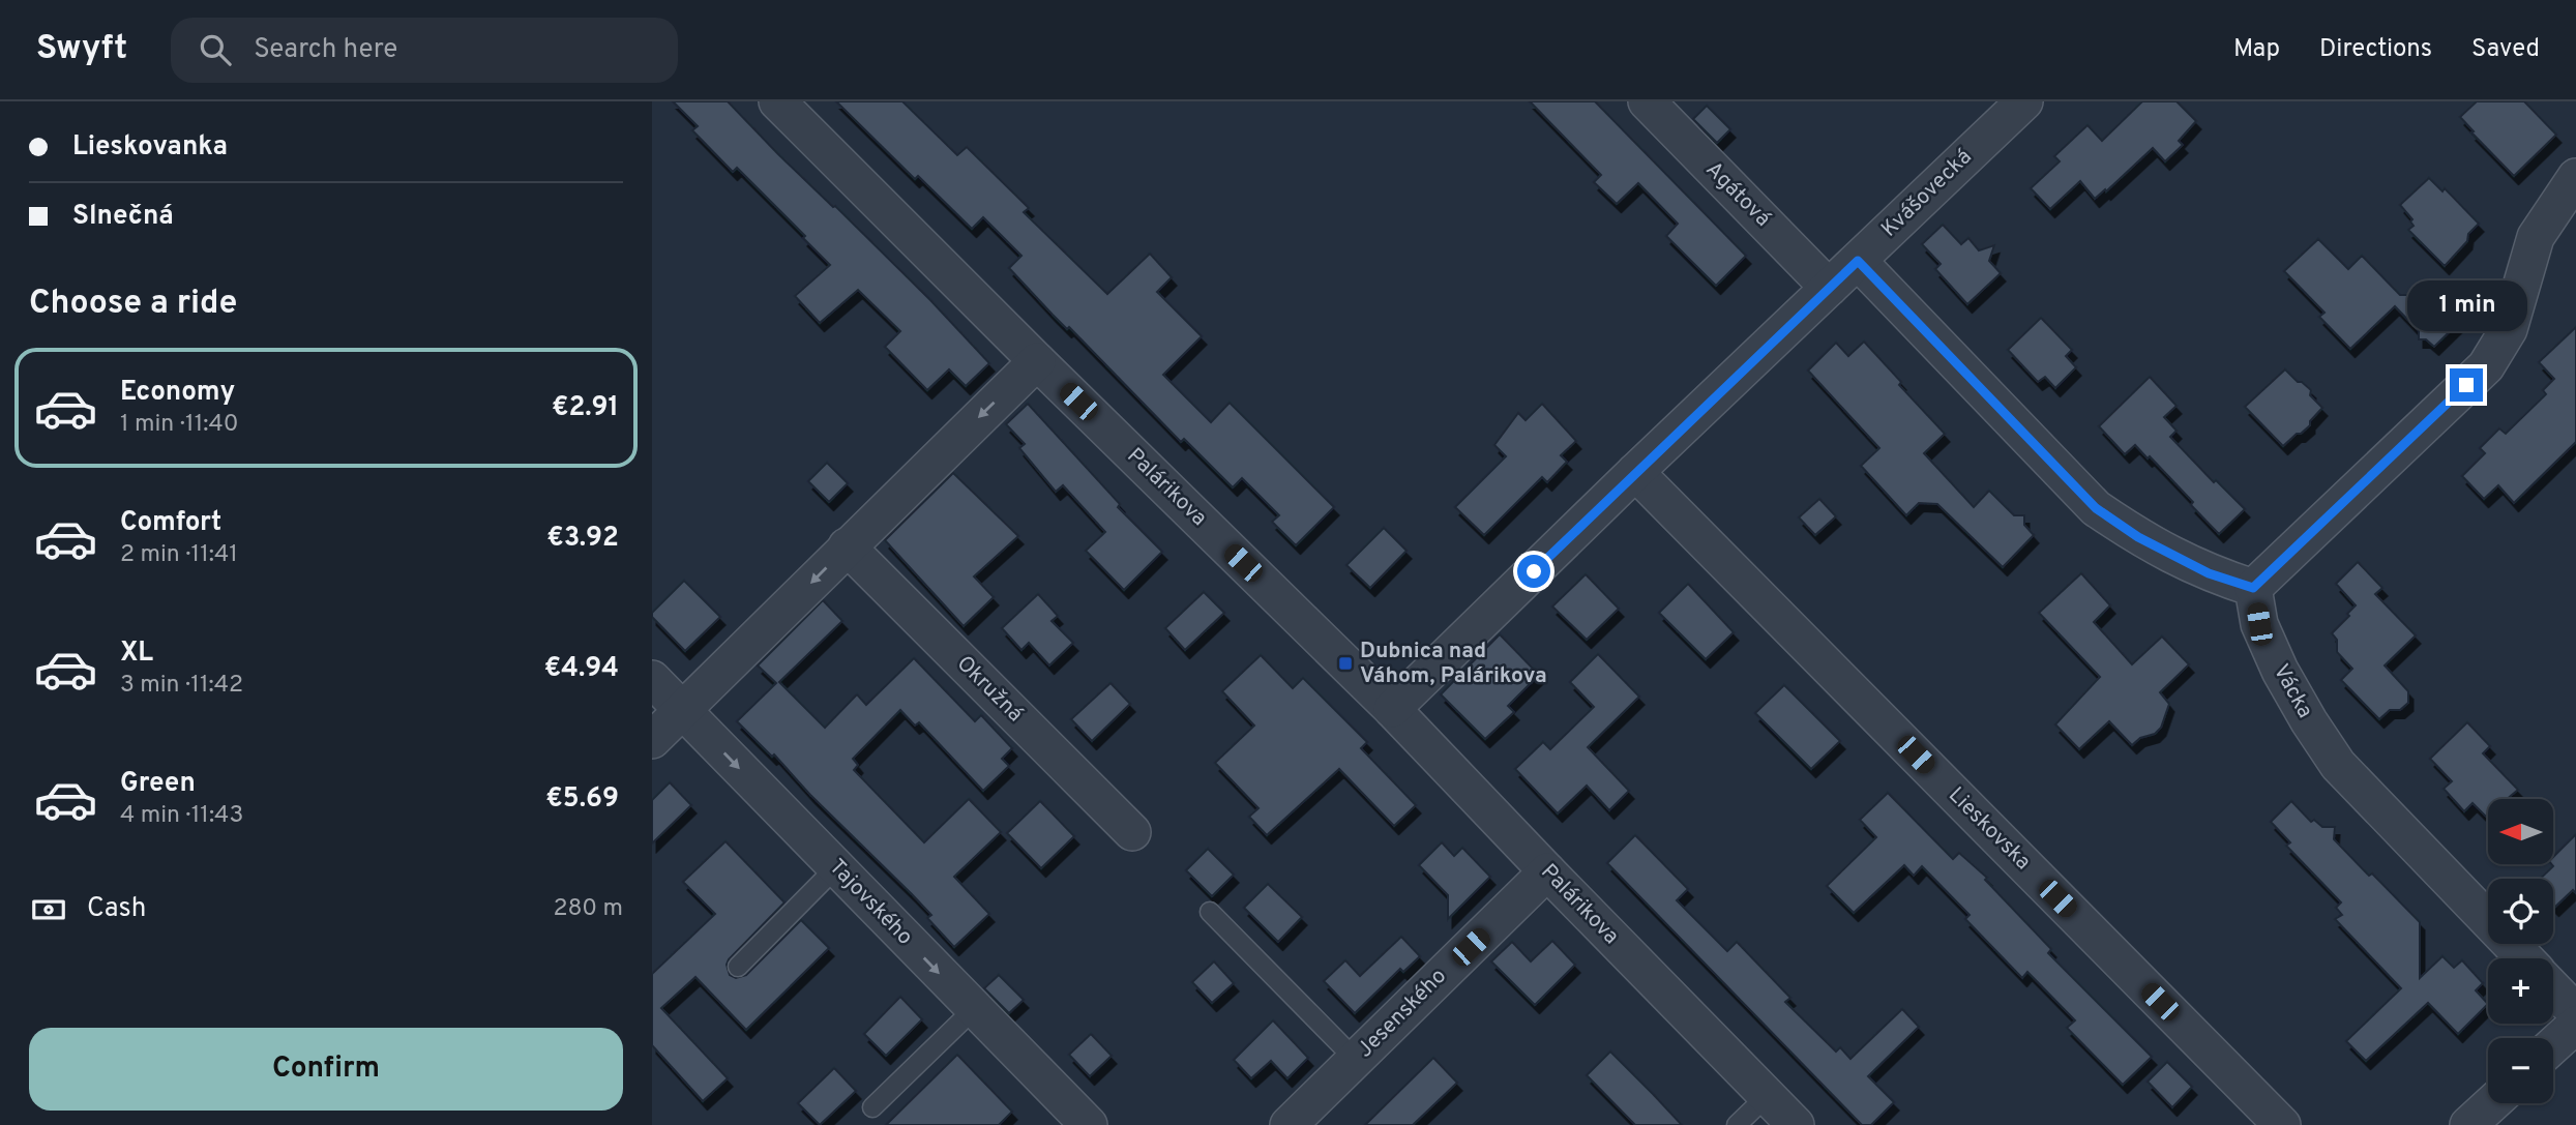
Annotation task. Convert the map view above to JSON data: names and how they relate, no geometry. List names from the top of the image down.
{
  "streets": {
    "street": [
      "Kvášovecká",
      "Agátová",
      "Palárikova",
      "Okružná",
      "Vácka",
      "Lieskovska",
      "Tajovského",
      "Jesenského"
    ]
  },
  "crossings": [
    ["Kvášovecká", "Agátová"],
    ["Kvášovecká", "Palárikova"],
    ["Kvášovecká", "Lieskovska"],
    ["Palárikova", "Jesenského"]
  ],
  "one_way": ["Tajovského"],
  "places": {
    "transit": ["Dubnica nad Váhom, Palárikova"]
  },
  "north": "left",
  "page": {
    "header": "Swyft",
    "search": "Search here",
    "nav": ["Map", "Directions", "Saved"],
    "banner": ["Lieskovanka", "Slnečná"],
    "heading": "Choose a ride",
    "bubble": "1 min",
    "list": [
      {
        "name": "Economy",
        "note": "1 min · 11:40",
        "value": "€2.91"
      },
      {
        "name": "Comfort",
        "note": "2 min · 11:41",
        "value": "€3.92"
      },
      {
        "name": "XL",
        "note": "3 min · 11:42",
        "value": "€4.94"
      },
      {
        "name": "Green",
        "note": "4 min · 11:43",
        "value": "€5.69"
      }
    ],
    "map_buttons": ["+", "−"],
    "pay": ["Cash", "280 m"],
    "buttons": "Confirm"
  }
}
